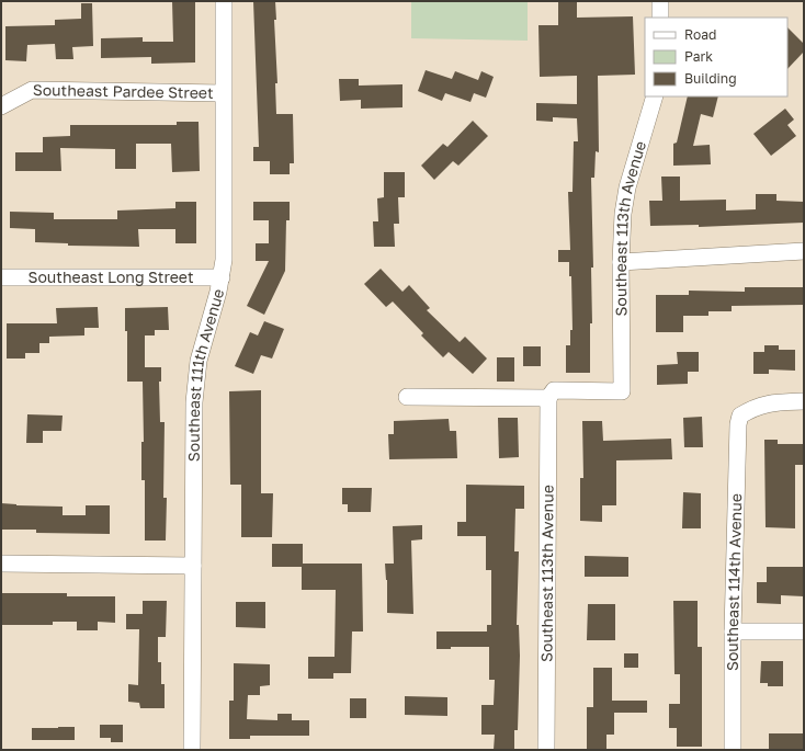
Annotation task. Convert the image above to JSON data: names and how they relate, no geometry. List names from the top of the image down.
{
  "streets": {
    "street": [
      "Southeast Pardee Street",
      "Southeast 113th Avenue",
      "Southeast Long Street",
      "Southeast 111th Avenue",
      "Southeast 114th Avenue"
    ]
  },
  "crossings": [
    ["Southeast Pardee Street", "Southeast 111th Avenue"],
    ["Southeast Long Street", "Southeast 111th Avenue"]
  ],
  "legend": ["Road", "Park", "Building"]
}
